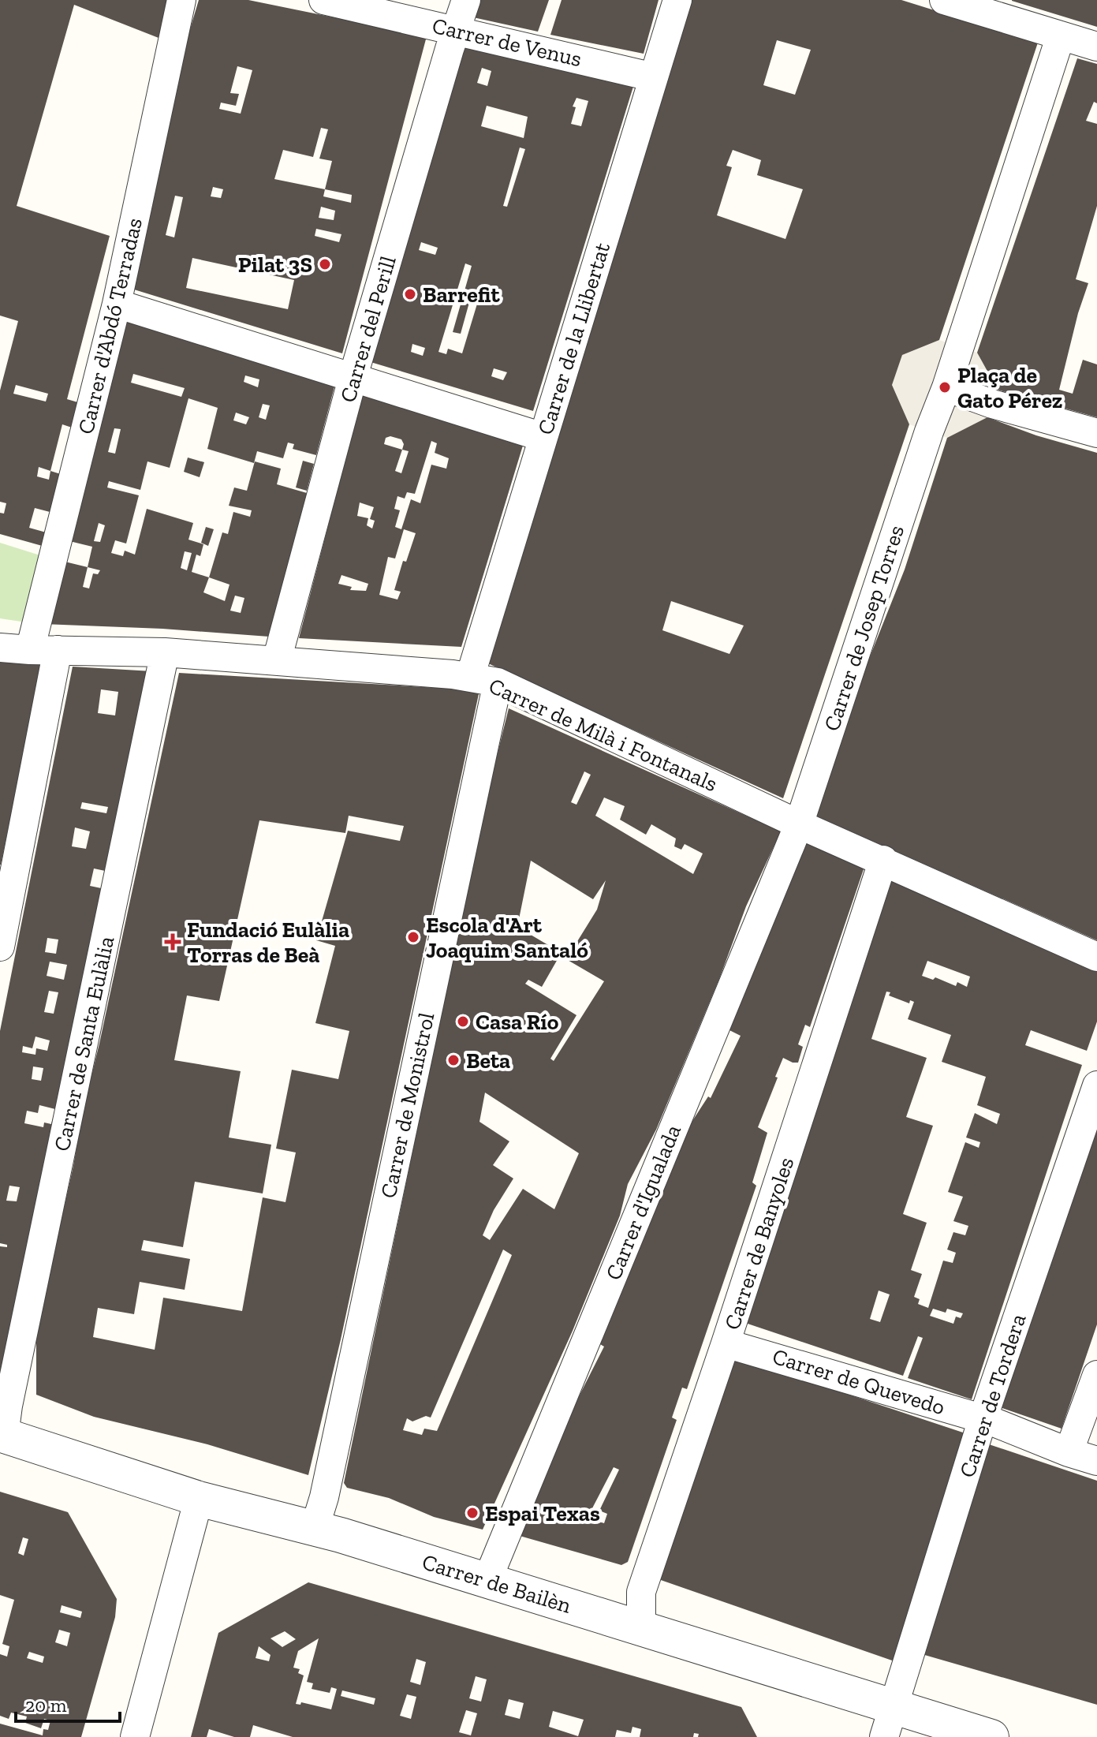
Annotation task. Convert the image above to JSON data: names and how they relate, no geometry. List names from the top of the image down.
{
  "streets": {
    "street": [
      "Carrer de Venus",
      "Carrer d'Abdó Terradas",
      "Carrer del Perill",
      "Carrer de la Llibertat",
      "Carrer de Josep Torres",
      "Carrer de Milà i Fontanals",
      "Carrer de Santa Eulàlia",
      "Carrer de Monistrol",
      "Carrer d'Igualada",
      "Carrer de Banyoles",
      "Carrer de Quevedo",
      "Carrer de Tordera",
      "Carrer de Bailèn"
    ]
  },
  "crossings": [
    ["Carrer de Venus", "Carrer del Perill"],
    ["Carrer de Venus", "Carrer de la Llibertat"],
    ["Carrer d'Abdó Terradas", "Carrer de Milà i Fontanals"],
    ["Carrer del Perill", "Carrer de Milà i Fontanals"],
    ["Carrer de la Llibertat", "Carrer de Milà i Fontanals"],
    ["Carrer de Josep Torres", "Carrer de Milà i Fontanals"],
    ["Carrer de Josep Torres", "Carrer d'Igualada"],
    ["Carrer de Milà i Fontanals", "Carrer de Santa Eulàlia"],
    ["Carrer de Milà i Fontanals", "Carrer de Monistrol"],
    ["Carrer de Milà i Fontanals", "Carrer d'Igualada"],
    ["Carrer de Milà i Fontanals", "Carrer de Banyoles"],
    ["Carrer de Santa Eulàlia", "Carrer de Bailèn"],
    ["Carrer de Monistrol", "Carrer de Bailèn"],
    ["Carrer d'Igualada", "Carrer de Bailèn"],
    ["Carrer de Banyoles", "Carrer de Quevedo"],
    ["Carrer de Banyoles", "Carrer de Bailèn"],
    ["Carrer de Quevedo", "Carrer de Tordera"],
    ["Carrer de Tordera", "Carrer de Bailèn"]
  ],
  "places": {
    "other": [
      "Pilat 3S",
      "Barrefit",
      "Plaça de Gato Pérez",
      "Escola d'Art Joaquim Santaló",
      "Casa Río",
      "Beta",
      "Espai Texas"
    ],
    "health": ["Fundació Eulàlia Torras de Beà"]
  },
  "scale_bar": "20 m"
}
